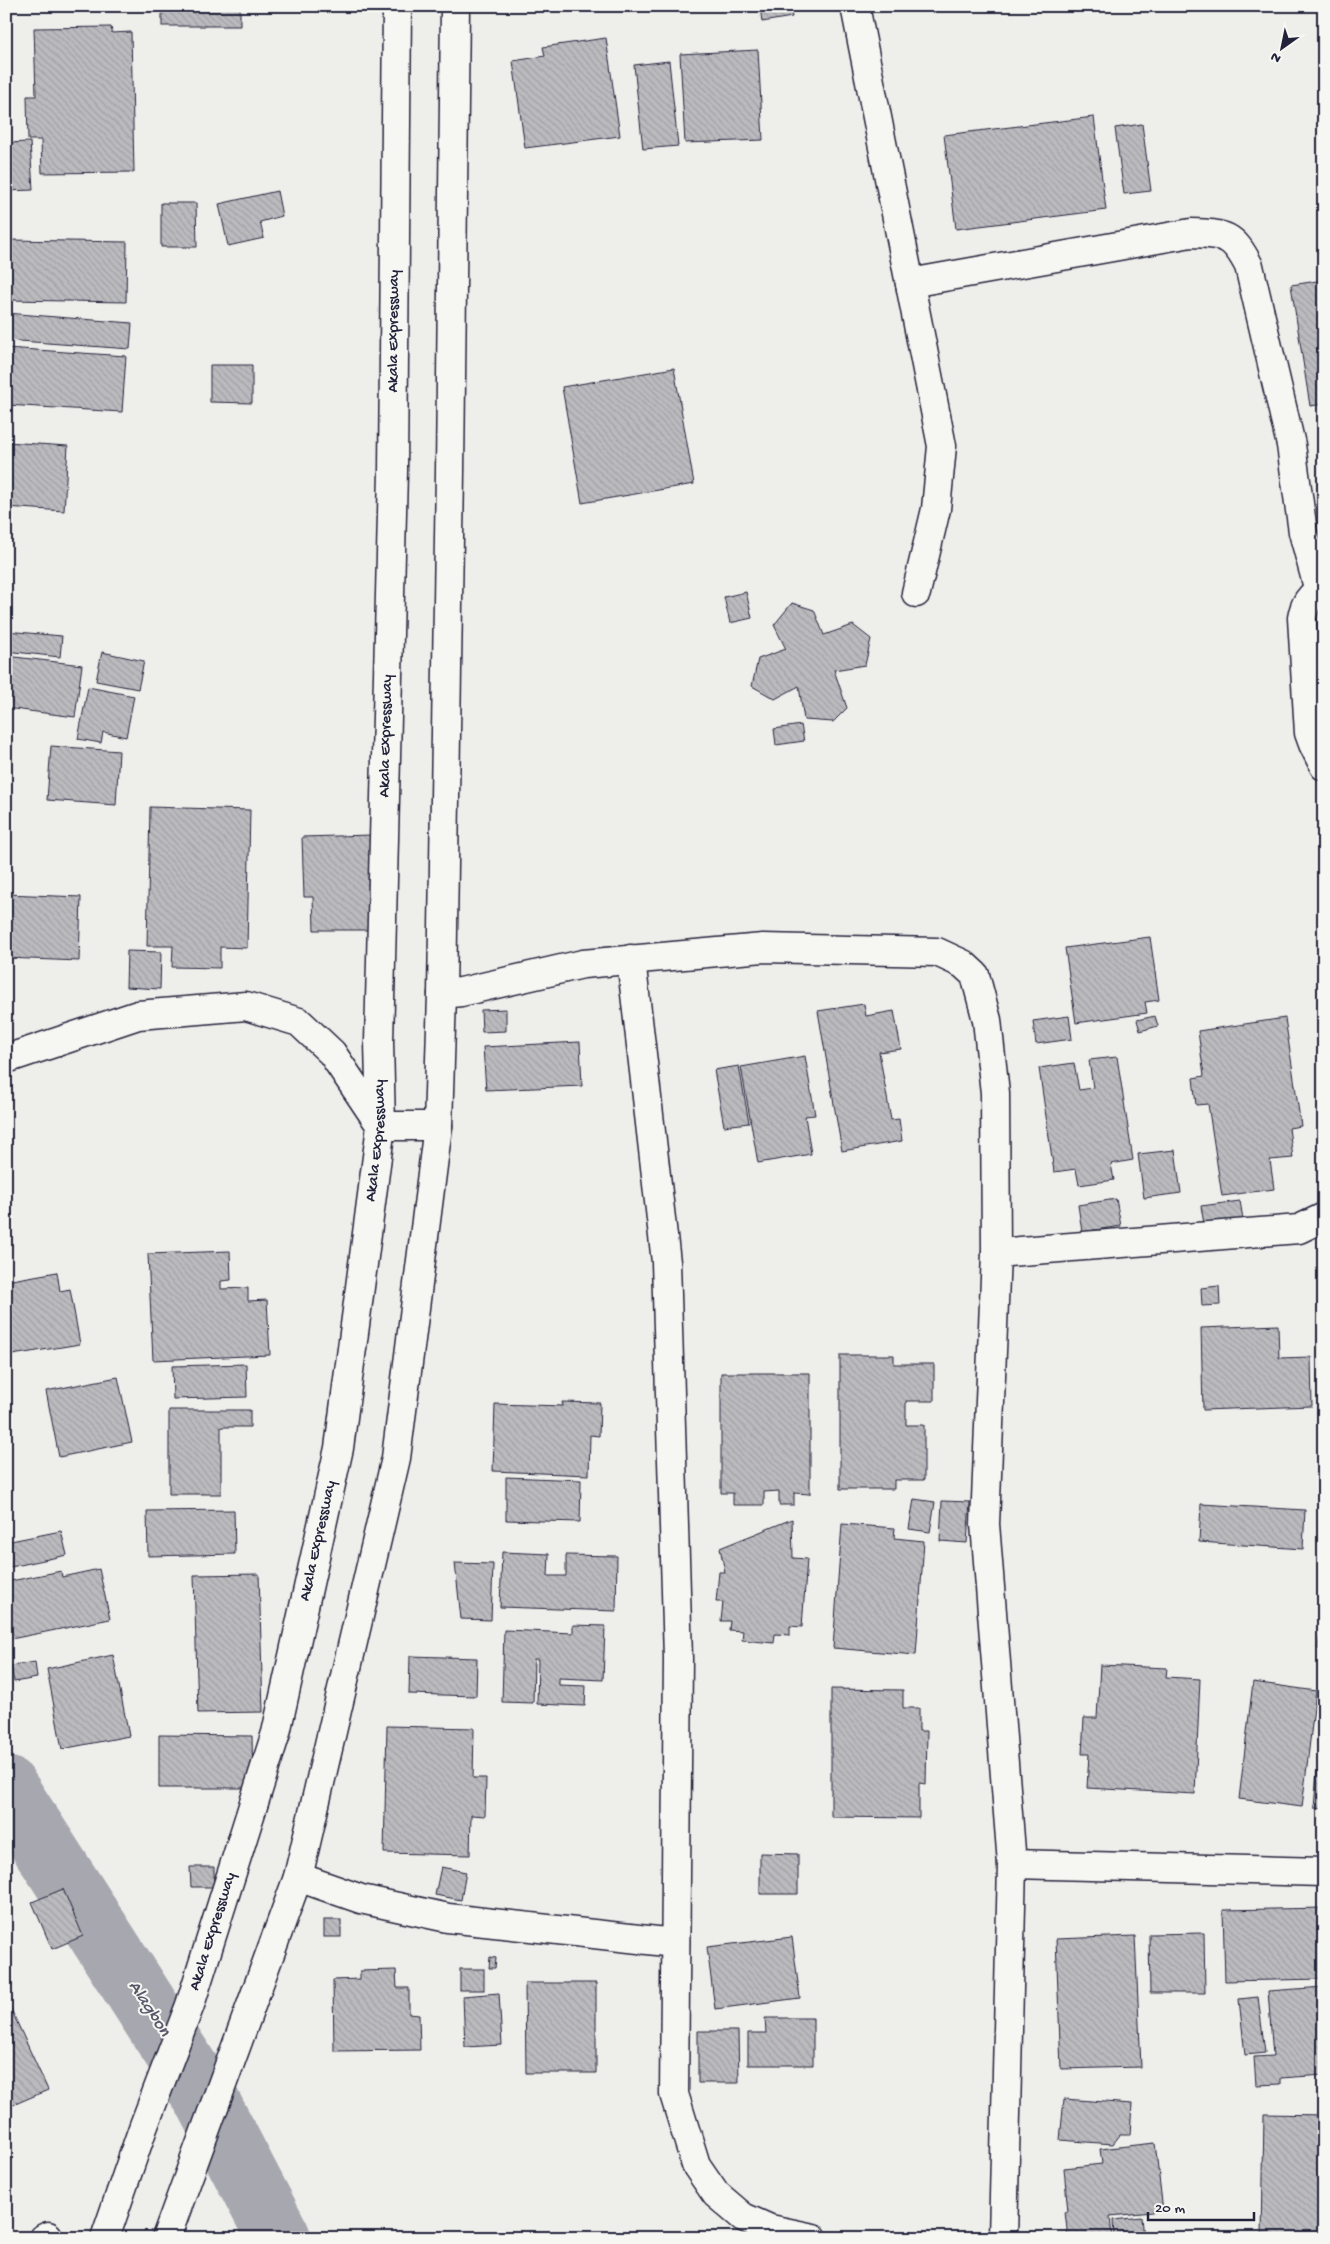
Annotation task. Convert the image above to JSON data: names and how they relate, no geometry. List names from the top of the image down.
{
  "streets": {
    "street": ["Akala Expressway"]
  },
  "water": ["Alagbon"],
  "scale_bar": "20 m",
  "north": "bottom left"
}
